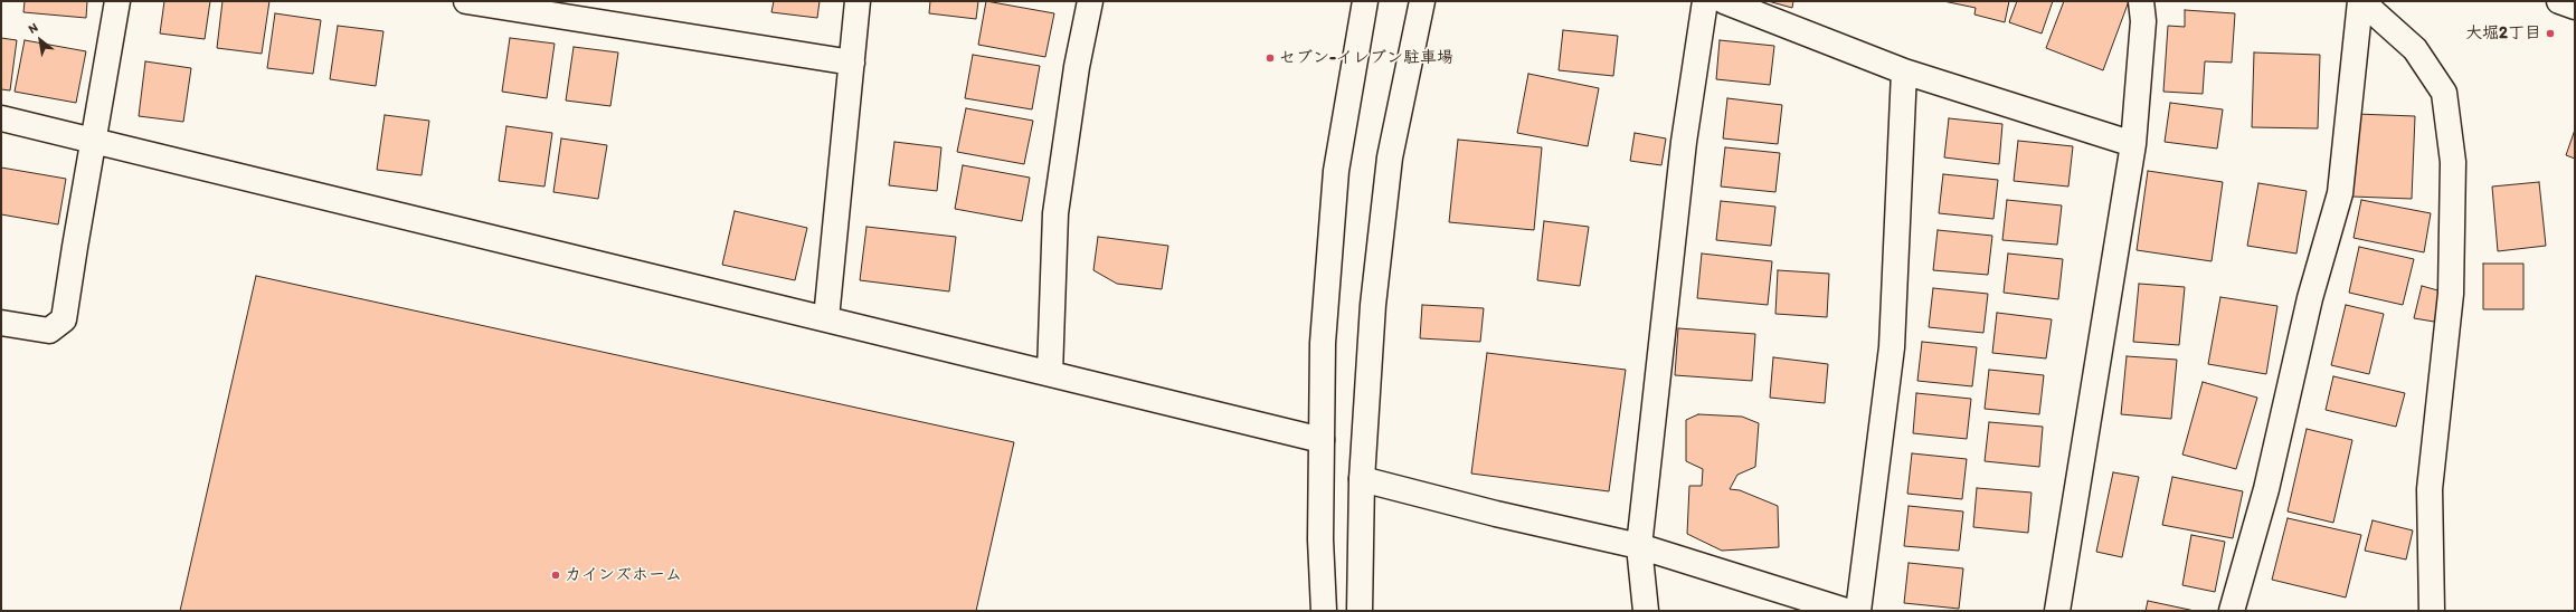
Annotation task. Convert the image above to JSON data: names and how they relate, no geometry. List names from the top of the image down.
{
  "places": ["大堀2丁目", "セブン-イレブン駐車場", "カインズホーム"],
  "north": "top left"
}
